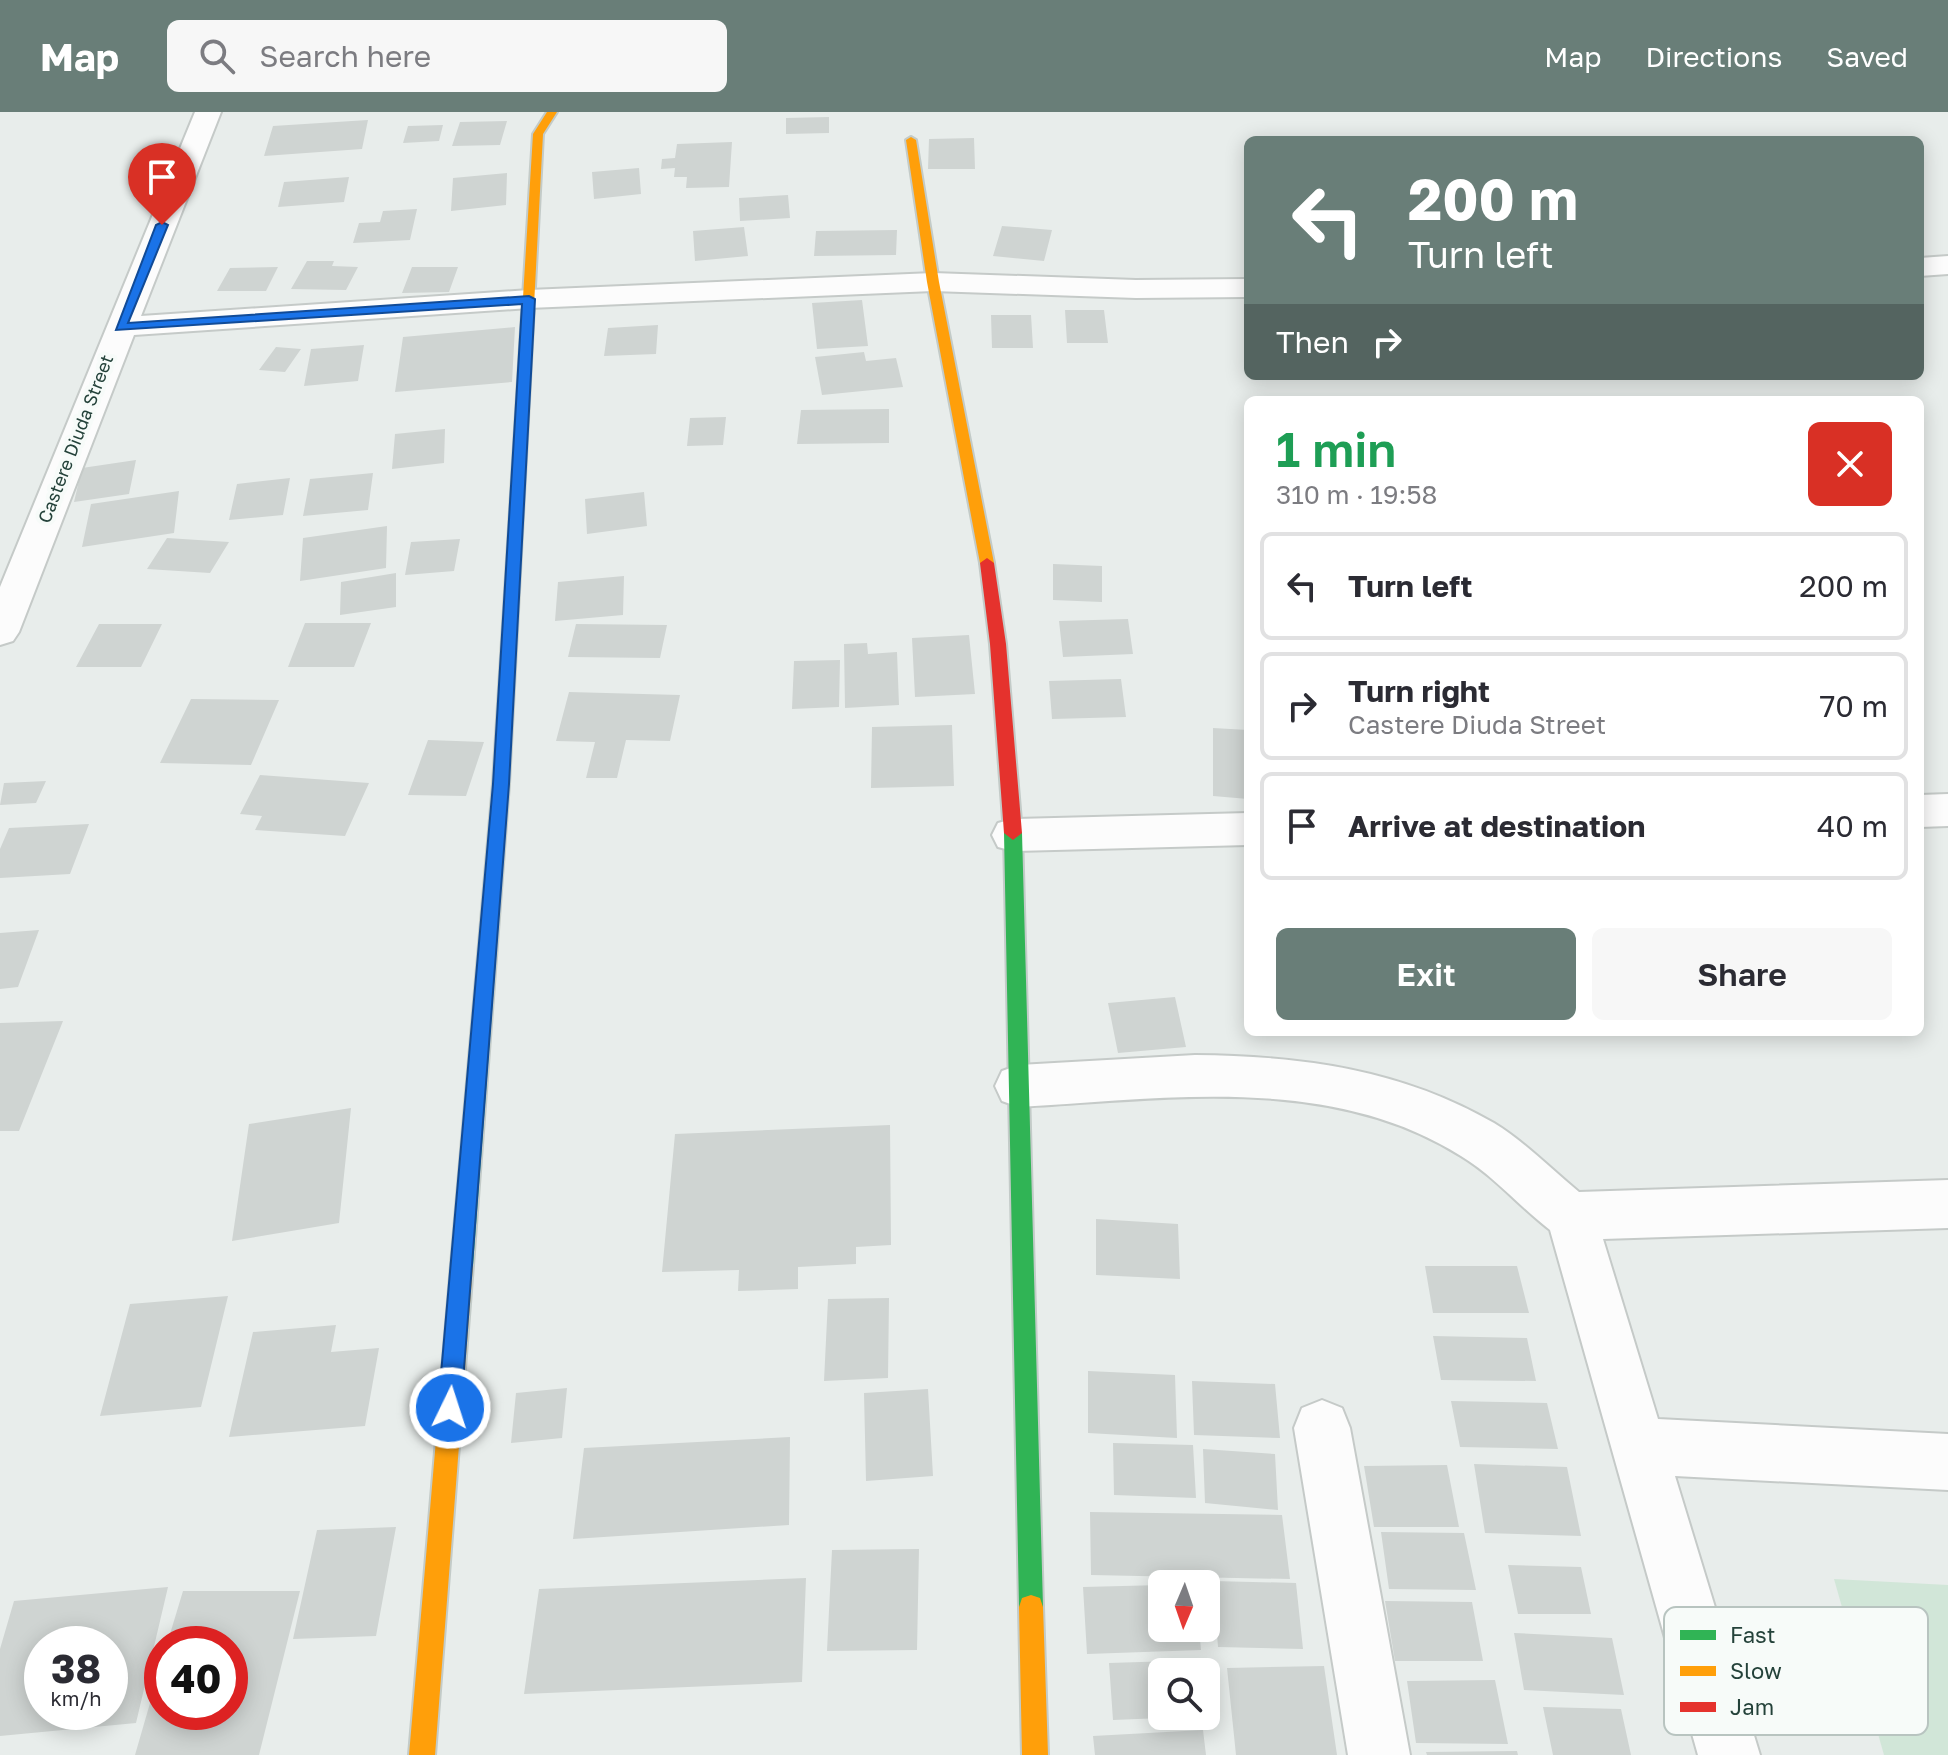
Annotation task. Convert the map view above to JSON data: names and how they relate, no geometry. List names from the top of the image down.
{
  "streets": {
    "street": ["Castere Diuda Street"]
  },
  "legend": ["Fast", "Slow", "Jam"],
  "north": "bottom",
  "page": {
    "header": "Map",
    "search": "Search here",
    "nav": ["Map", "Directions", "Saved"],
    "turn": ["200 m", "Turn left"],
    "then": "Then",
    "heading": ["1 min", "310 m · 19:58"],
    "list": [
      {
        "name": "Turn left",
        "value": "200 m"
      },
      {
        "name": "Turn right",
        "note": "Castere Diuda Street",
        "value": "70 m"
      },
      {
        "name": "Arrive at destination",
        "value": "40 m"
      }
    ],
    "buttons": ["Exit", "Share"],
    "speed": "38 km/h",
    "limit": "40"
  }
}
